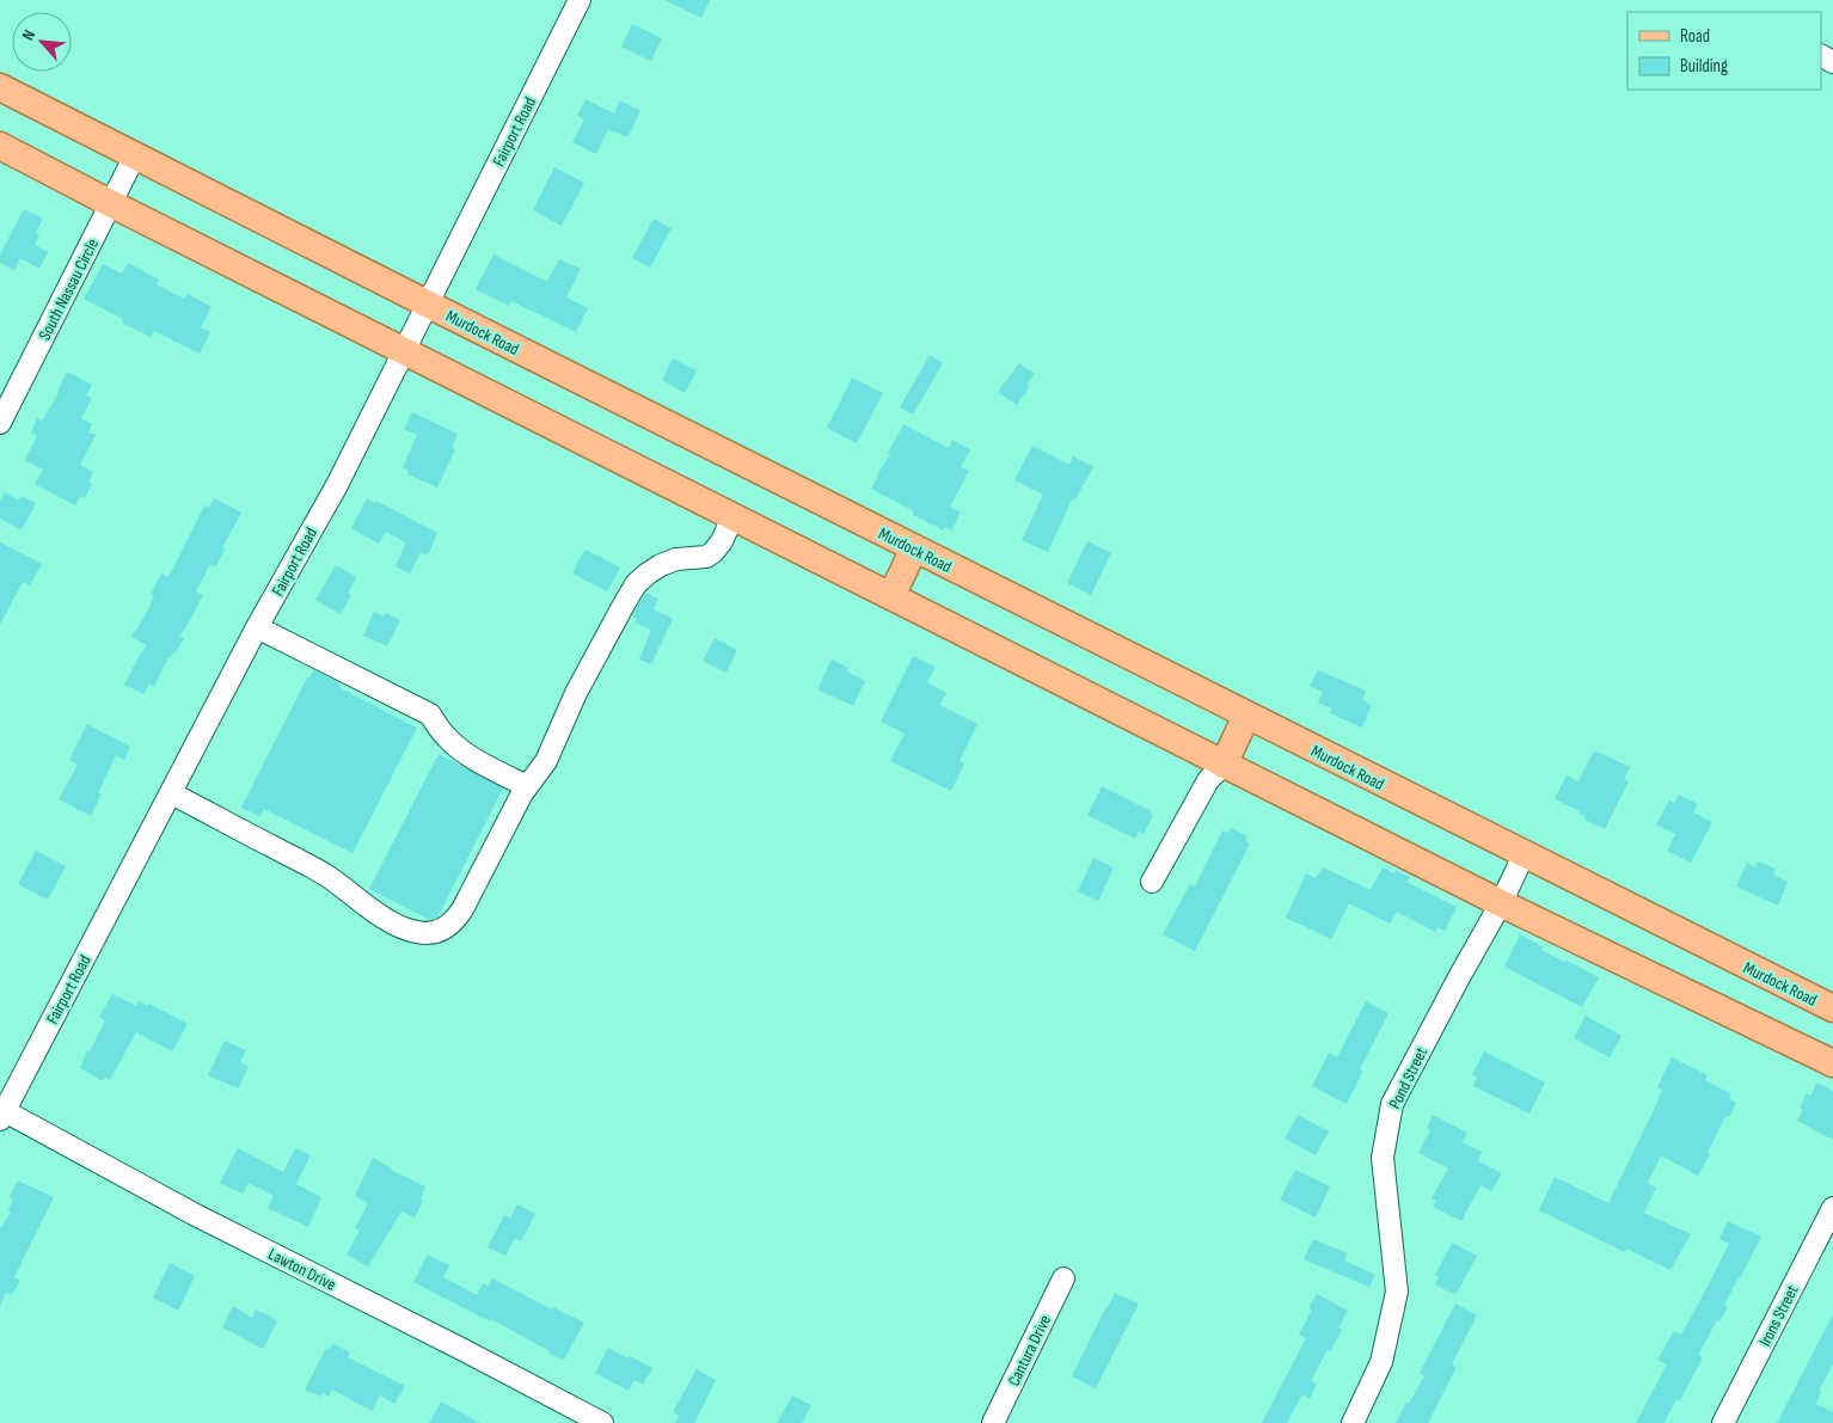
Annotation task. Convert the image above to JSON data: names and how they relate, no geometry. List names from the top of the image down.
{
  "streets": {
    "main road": ["Murdock Road"],
    "street": [
      "Fairport Road",
      "South Nassau Circle",
      "Pond Street",
      "Lawton Drive",
      "Irons Street",
      "Cantura Drive"
    ]
  },
  "crossings": [
    ["Fairport Road", "Murdock Road"],
    ["Fairport Road", "Lawton Drive"],
    ["South Nassau Circle", "Murdock Road"],
    ["Murdock Road", "Pond Street"]
  ],
  "legend": ["Road", "Building"],
  "north": "top left"
}
